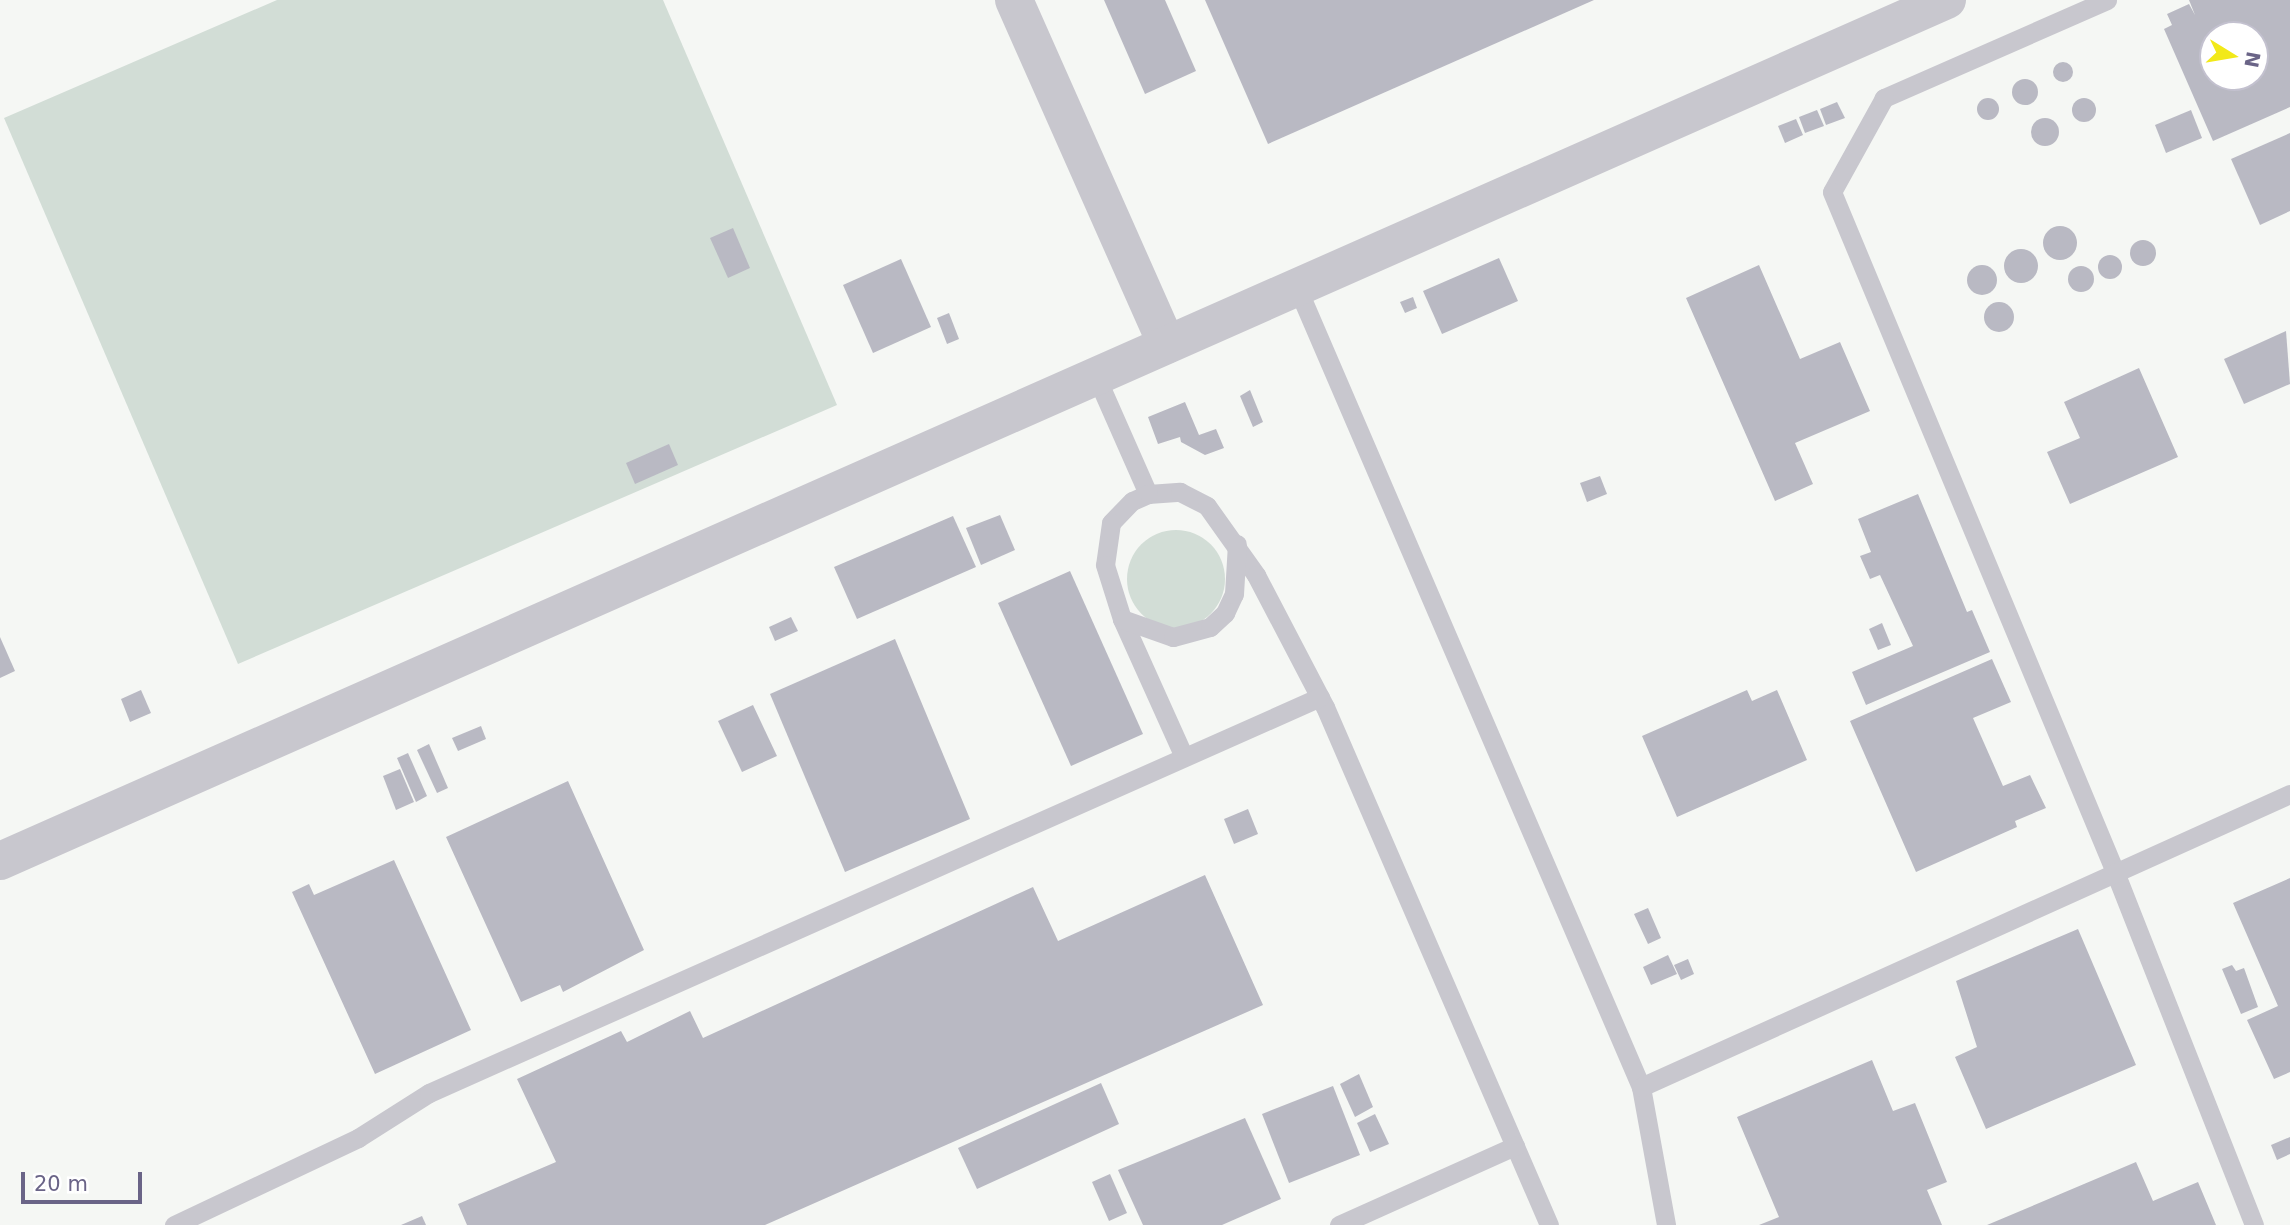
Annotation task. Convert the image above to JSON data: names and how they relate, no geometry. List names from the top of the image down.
{
  "scale_bar": "20 m",
  "north": "right"
}
